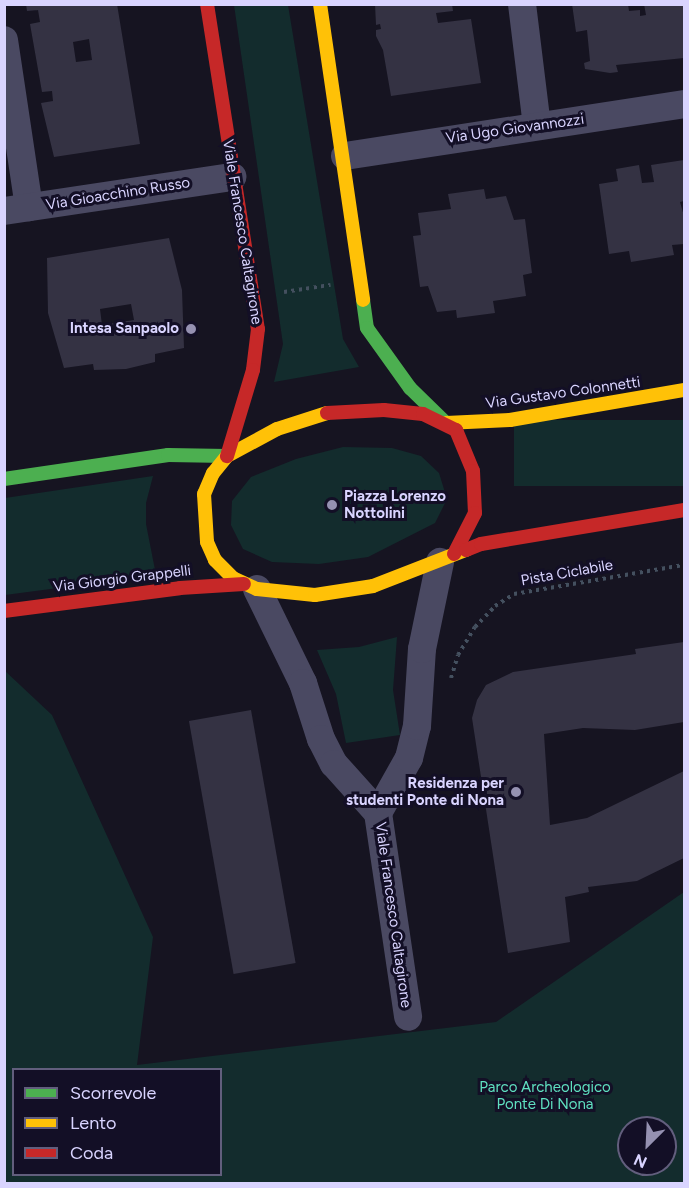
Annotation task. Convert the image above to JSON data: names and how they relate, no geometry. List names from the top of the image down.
{
  "streets": {
    "street": [
      "Via Ugo Giovannozzi",
      "Via Gioacchino Russo",
      "Viale Francesco Caltagirone",
      "Via Gustavo Colonnetti",
      "Via Giorgio Grappelli"
    ],
    "path": ["Pista Ciclabile"]
  },
  "crossings": [
    ["Via Gioacchino Russo", "Viale Francesco Caltagirone"],
    ["Viale Francesco Caltagirone", "Via Giorgio Grappelli"]
  ],
  "parks": ["Parco Archeologico Ponte Di Nona"],
  "places": ["Intesa Sanpaolo", "Piazza Lorenzo Nottolini", "Residenza per studenti Ponte di Nona"],
  "legend": ["Scorrevole", "Lento", "Coda"],
  "north": "bottom left"
}
